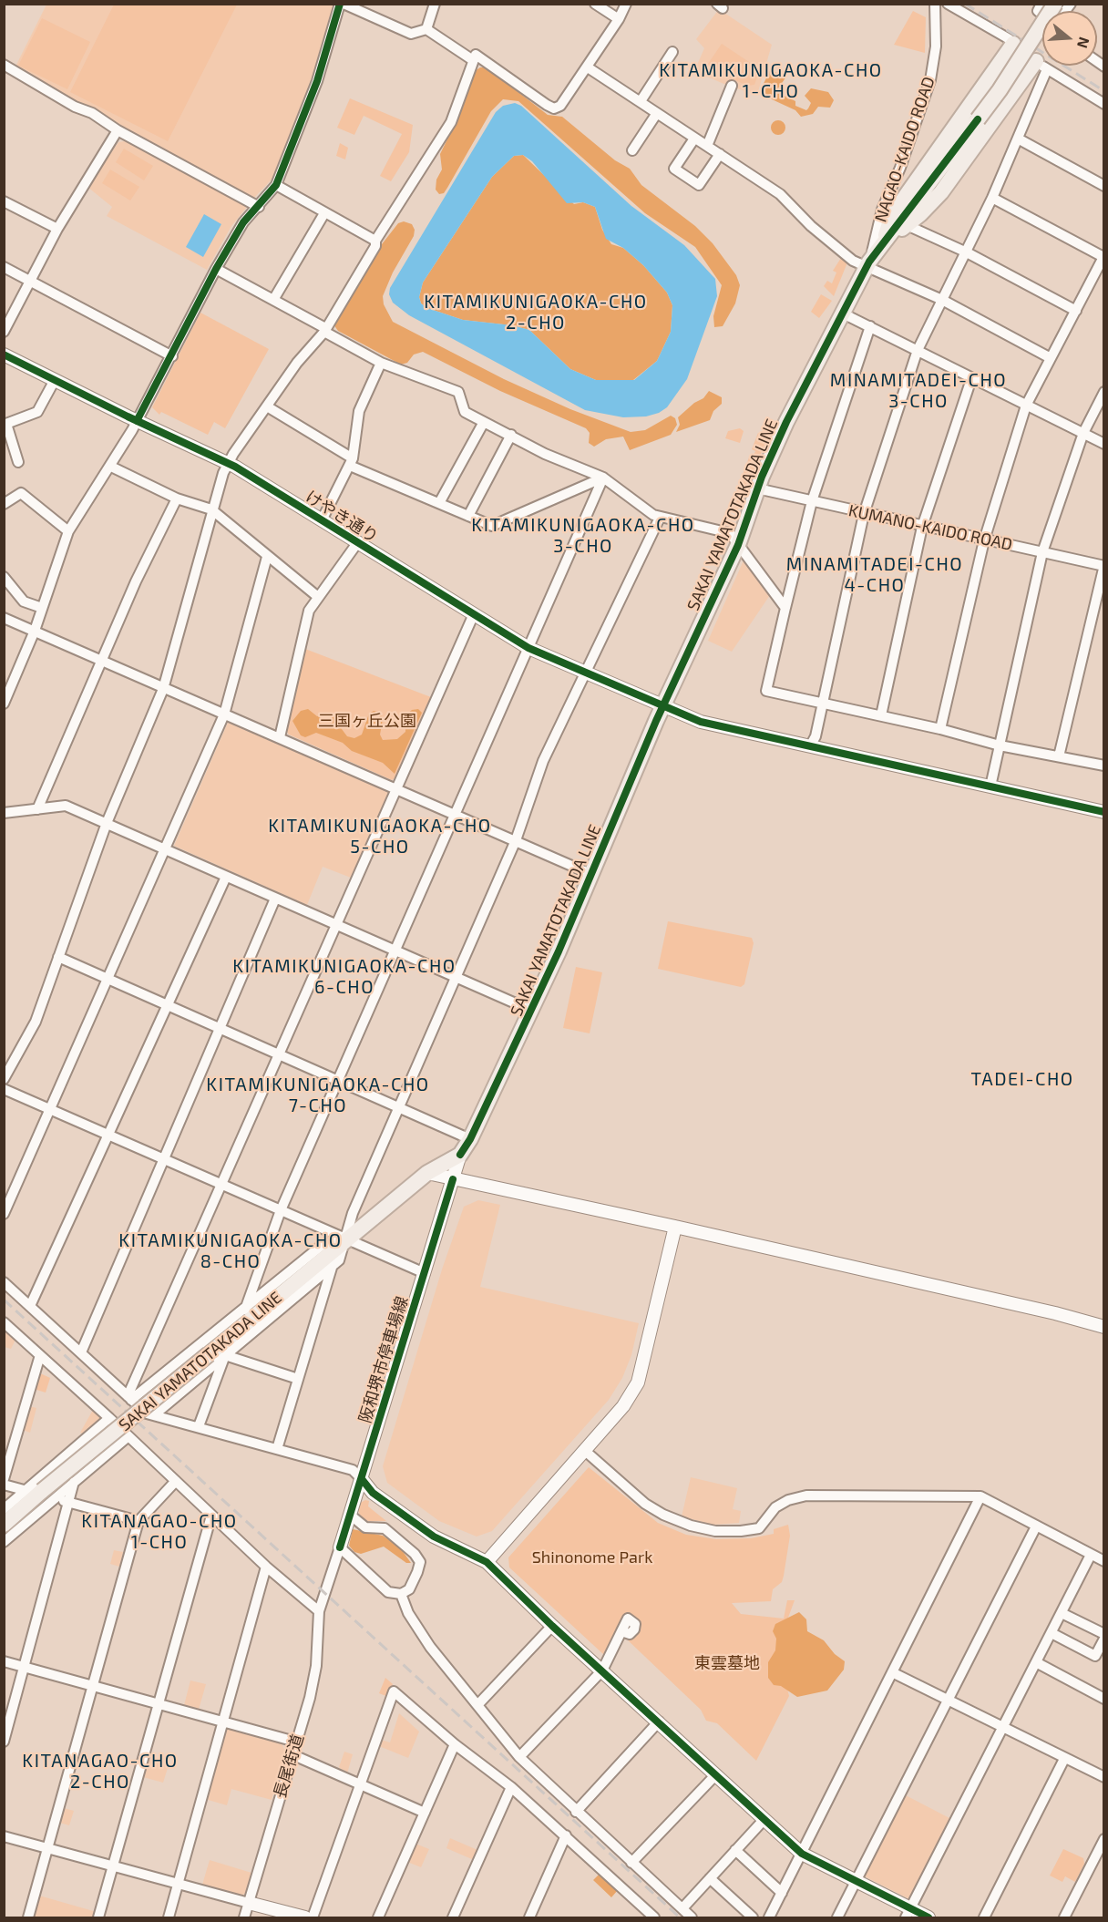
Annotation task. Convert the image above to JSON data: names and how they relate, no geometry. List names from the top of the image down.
{
  "streets": {
    "main road": ["SAKAI YAMATOTAKADA LINE"],
    "street": [
      "NAGAO-KAIDO ROAD",
      "けやき通り",
      "KUMANO-KAIDO ROAD",
      "阪和堺市停車場線",
      "長尾街道"
    ]
  },
  "crossings": [
    ["NAGAO-KAIDO ROAD", "SAKAI YAMATOTAKADA LINE"],
    ["SAKAI YAMATOTAKADA LINE", "けやき通り"],
    ["SAKAI YAMATOTAKADA LINE", "KUMANO-KAIDO ROAD"],
    ["SAKAI YAMATOTAKADA LINE", "阪和堺市停車場線"],
    ["阪和堺市停車場線", "長尾街道"]
  ],
  "districts": [
    "KITAMIKUNIGAOKA-CHO 1-CHO",
    "KITAMIKUNIGAOKA-CHO 2-CHO",
    "MINAMITADEI-CHO 3-CHO",
    "KITAMIKUNIGAOKA-CHO 3-CHO",
    "MINAMITADEI-CHO 4-CHO",
    "KITAMIKUNIGAOKA-CHO 5-CHO",
    "KITAMIKUNIGAOKA-CHO 6-CHO",
    "TADEI-CHO",
    "KITAMIKUNIGAOKA-CHO 7-CHO",
    "KITAMIKUNIGAOKA-CHO 8-CHO",
    "KITANAGAO-CHO 1-CHO",
    "KITANAGAO-CHO 2-CHO"
  ],
  "parks": ["三国ヶ丘公園", "Shinonome Park", "東雲墓地"],
  "north": "right"
}
